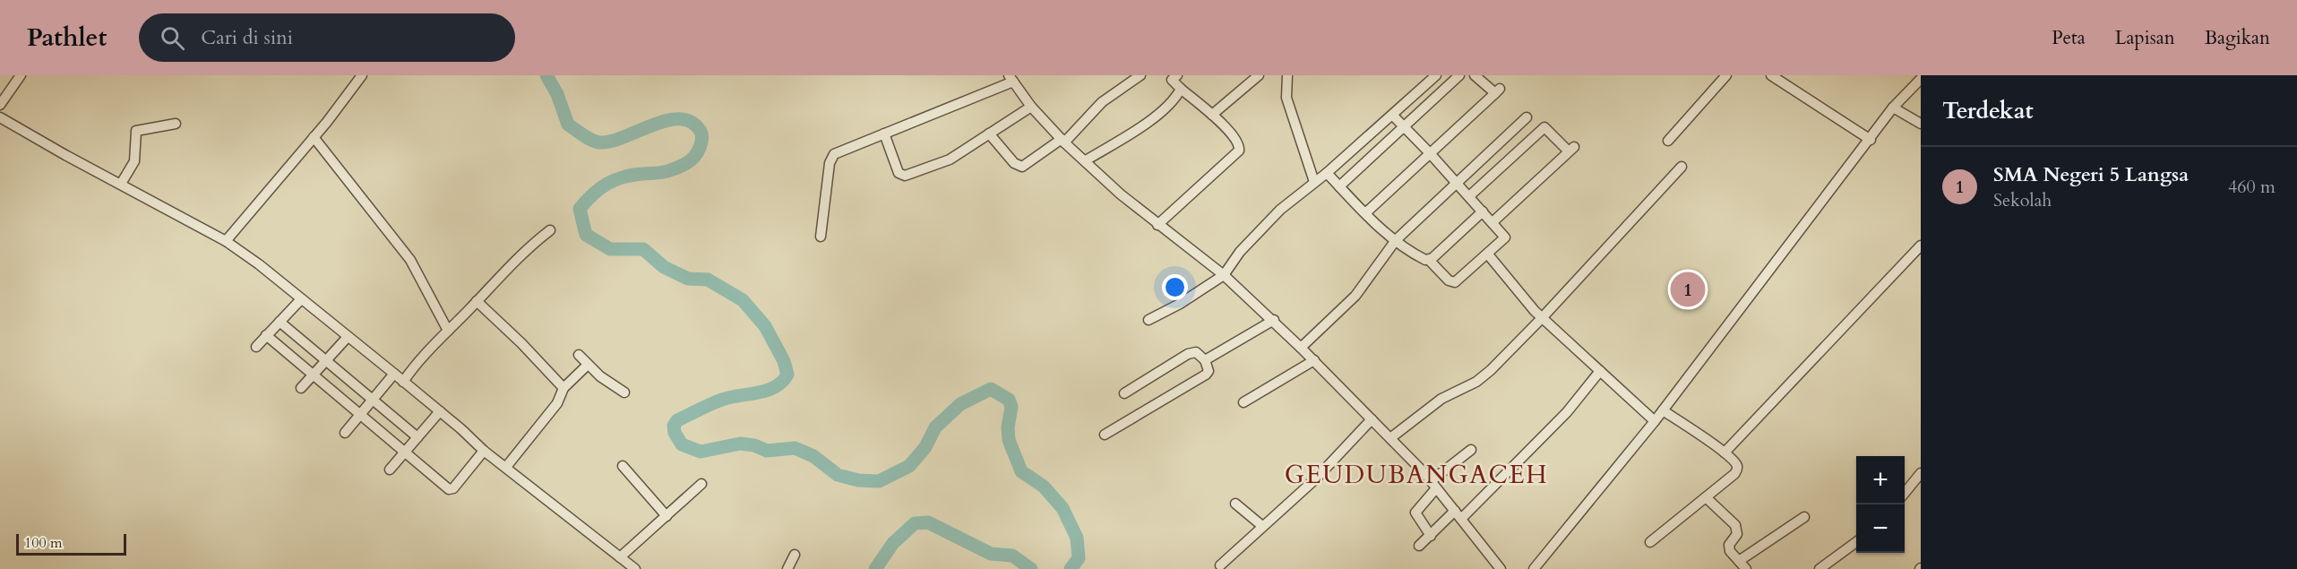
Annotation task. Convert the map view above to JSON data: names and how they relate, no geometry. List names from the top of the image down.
{
  "districts": ["GEUDUBANGACEH"],
  "scale_bar": "100 m",
  "page": {
    "header": "Pathlet",
    "search": "Cari di sini",
    "nav": ["Peta", "Lapisan", "Bagikan"],
    "heading": "Terdekat",
    "list": [
      {
        "mark": "1",
        "name": "SMA Negeri 5 Langsa",
        "note": "Sekolah",
        "value": "460 m"
      }
    ],
    "pins": "1",
    "map_buttons": ["+", "−"],
    "scale": "100 m"
  }
}
